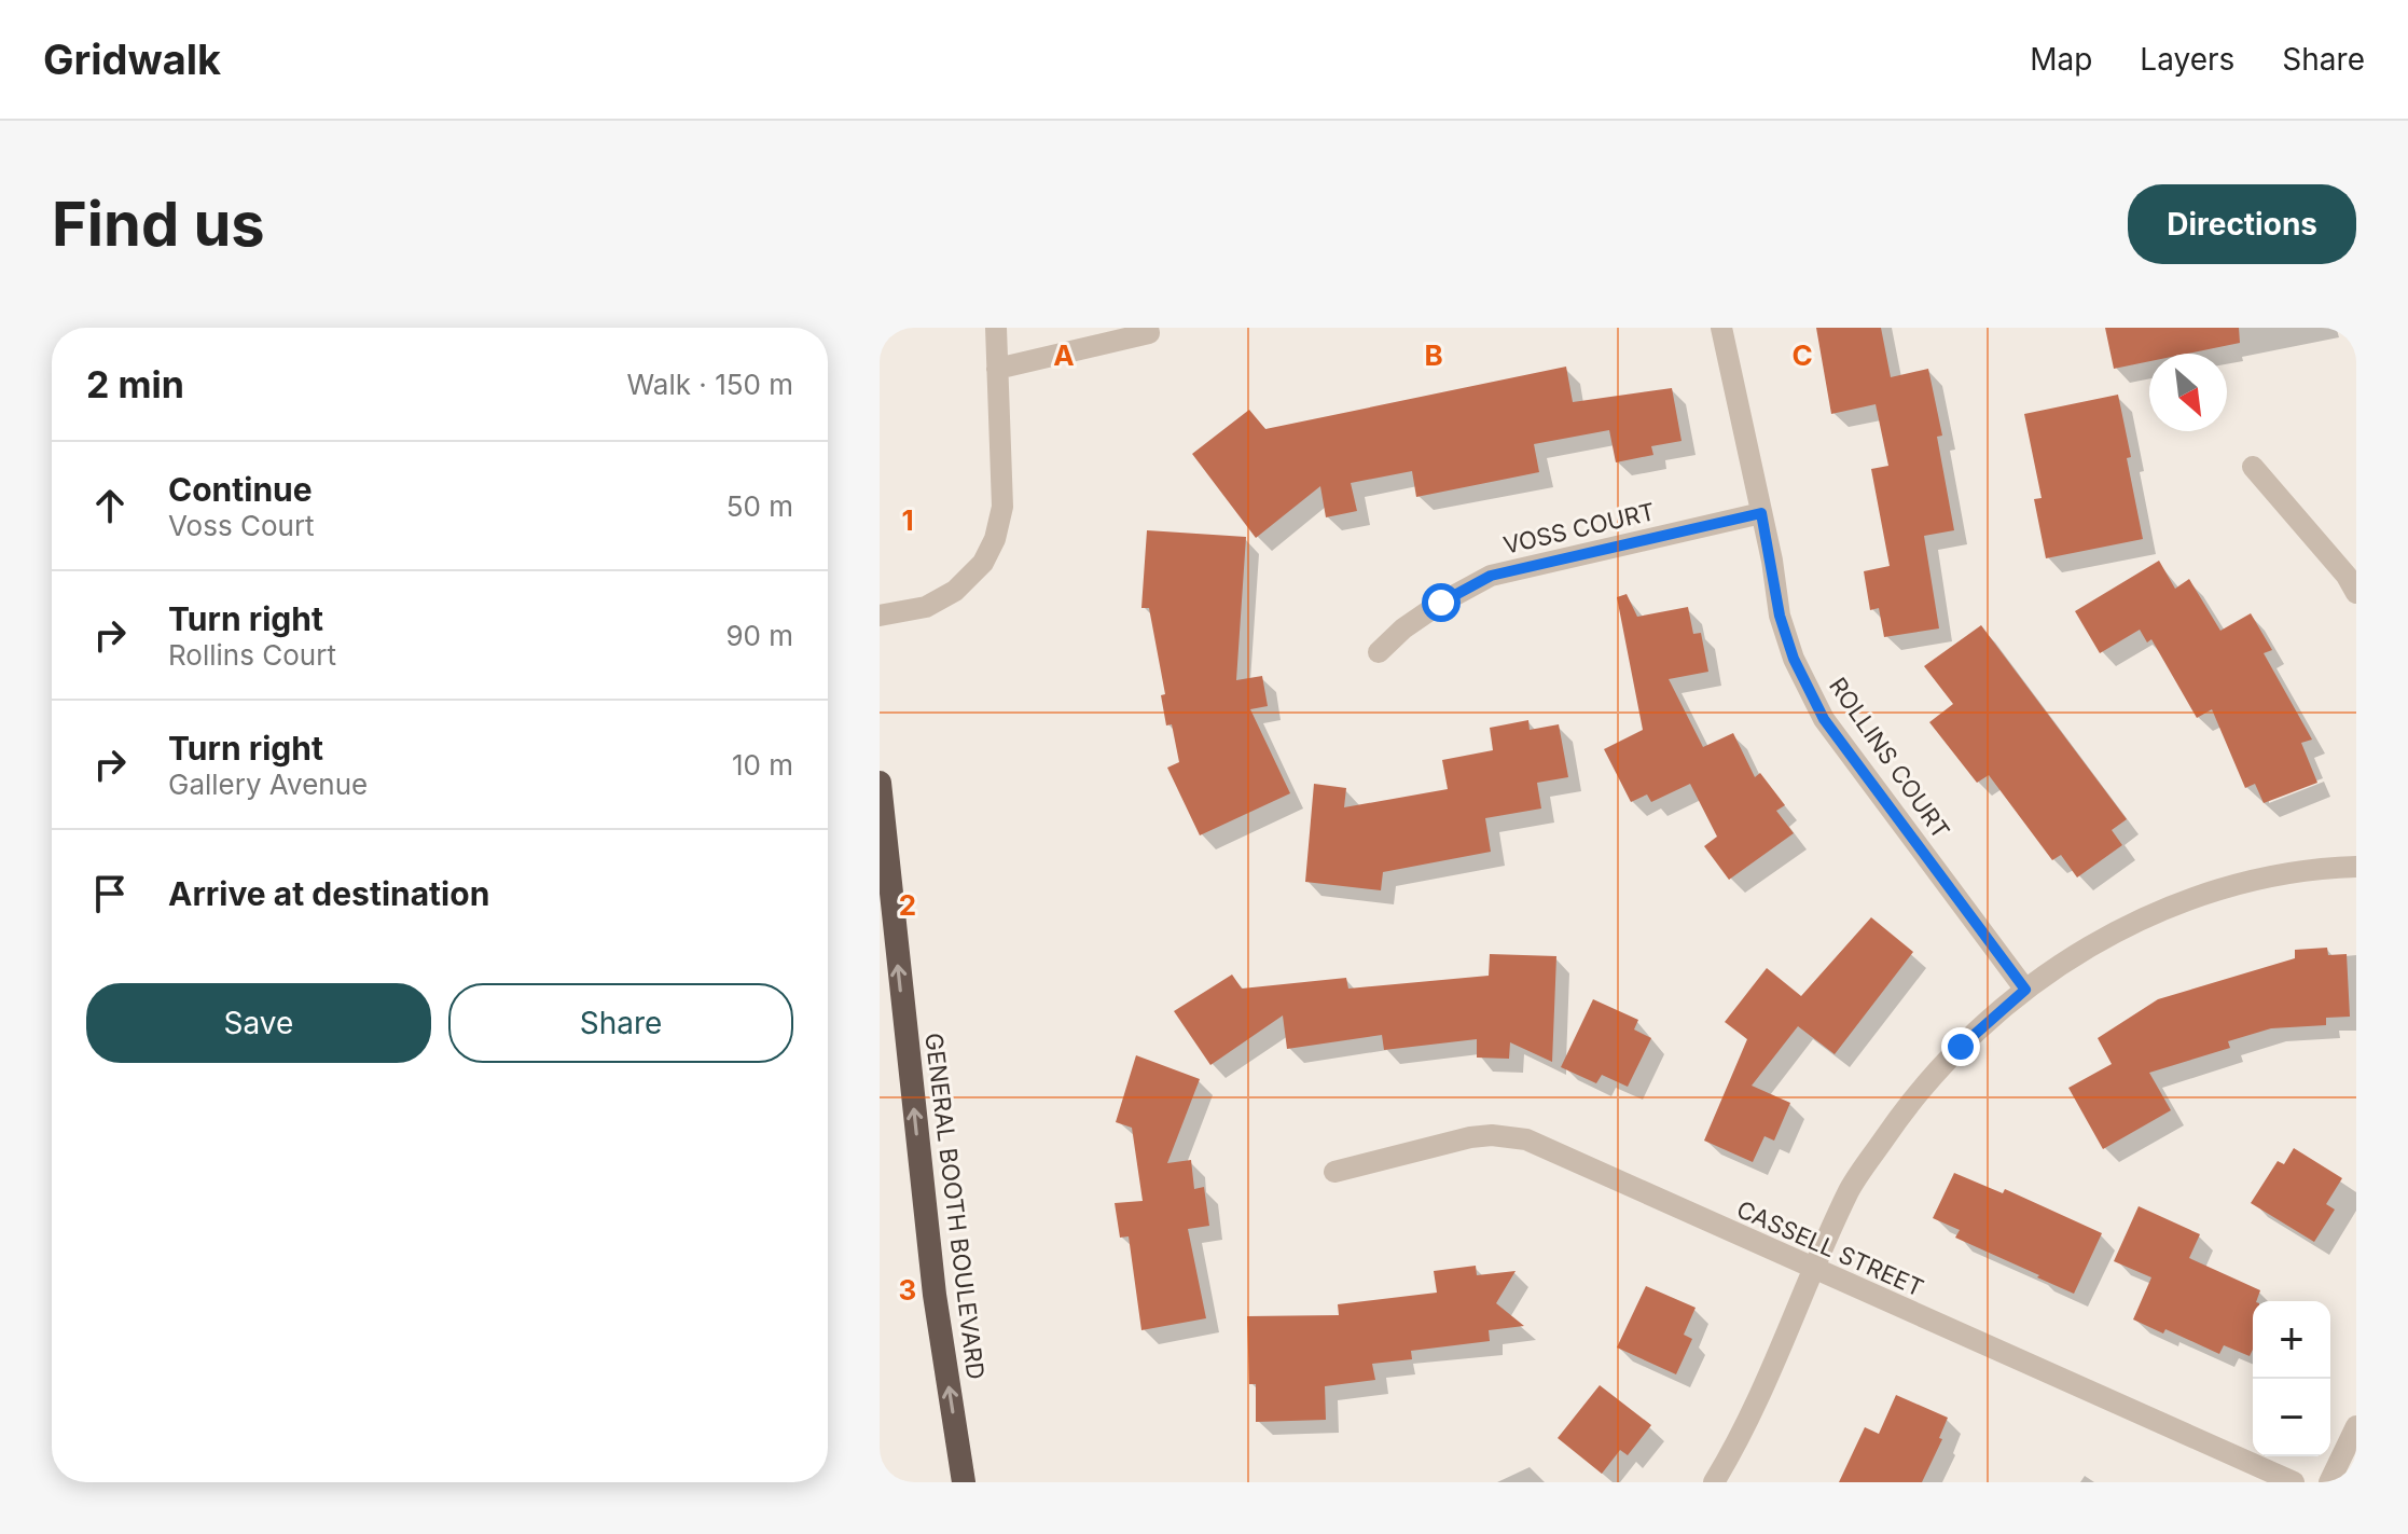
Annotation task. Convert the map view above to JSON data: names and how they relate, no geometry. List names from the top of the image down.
{
  "streets": {
    "highway": ["GENERAL BOOTH BOULEVARD"],
    "street": ["VOSS COURT", "ROLLINS COURT", "CASSELL STREET"]
  },
  "crossings": [
    ["VOSS COURT", "ROLLINS COURT"]
  ],
  "one_way": ["GENERAL BOOTH BOULEVARD"],
  "north": "bottom right",
  "page": {
    "header": "Gridwalk",
    "nav": ["Map", "Layers", "Share"],
    "buttons": [
      "Directions",
      ["Save", "Share"]
    ],
    "title": "Find us",
    "heading": ["2 min", "Walk · 150 m"],
    "list": [
      ["Continue", "Voss Court", "50 m"],
      ["Turn right", "Rollins Court", "90 m"],
      ["Turn right", "Gallery Avenue", "10 m"],
      "Arrive at destination"
    ],
    "map_buttons": ["+", "−"]
  },
  "grid": {
    "columns": ["A", "B", "C"],
    "rows": ["1", "2", "3"]
  }
}
